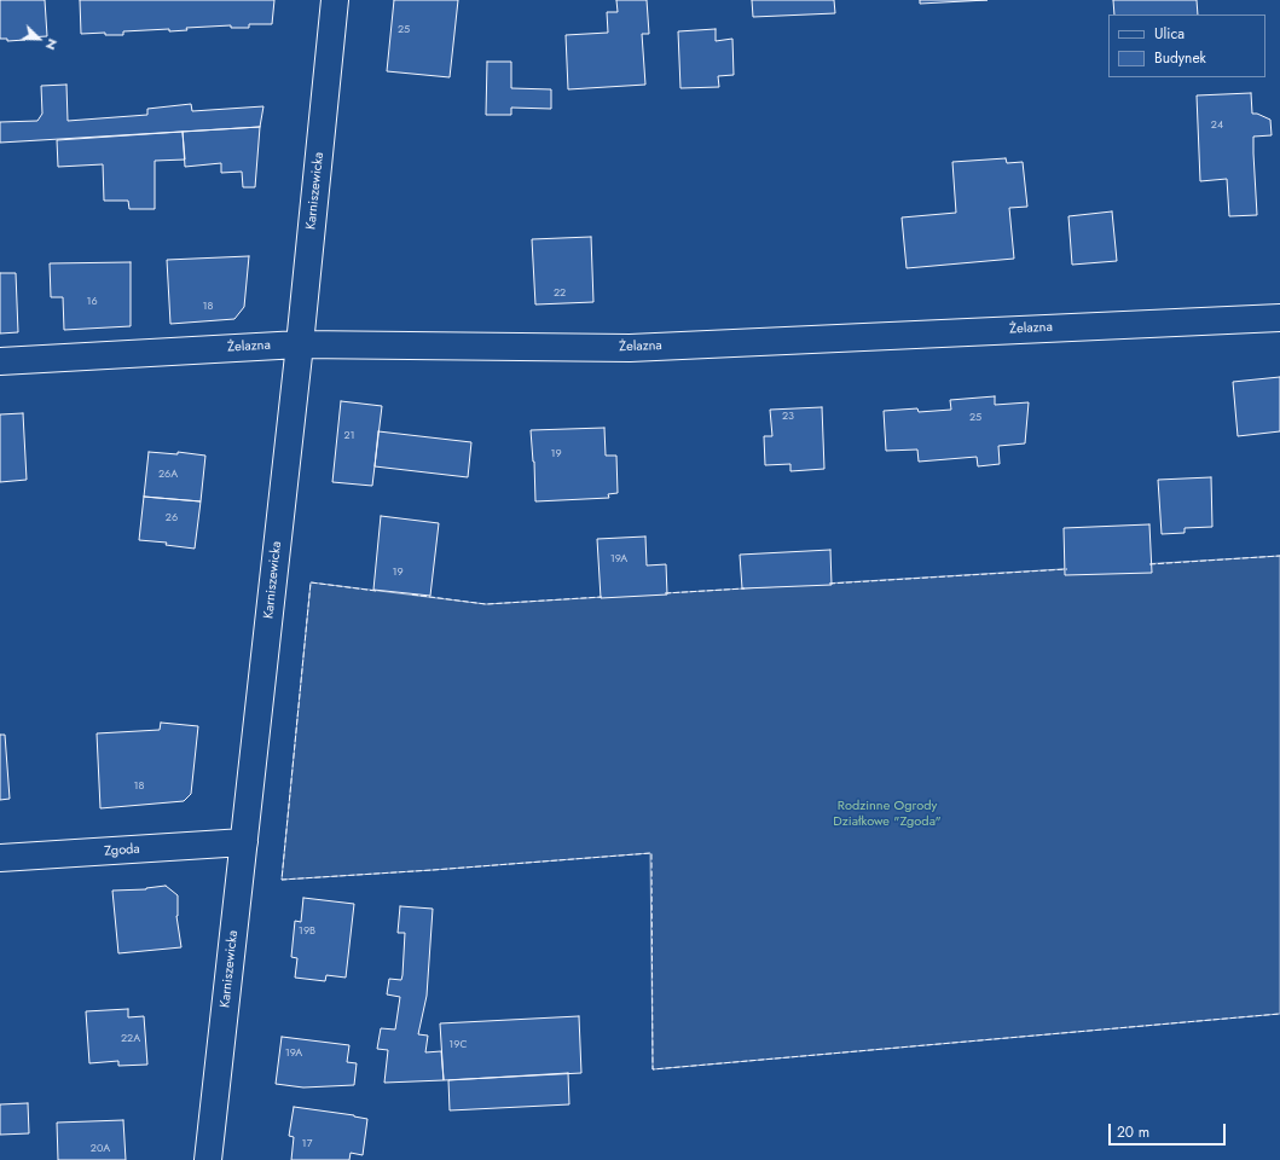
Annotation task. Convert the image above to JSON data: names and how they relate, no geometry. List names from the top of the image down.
{
  "streets": {
    "street": ["Karniszewicka", "Żelazna", "Zgoda"]
  },
  "crossings": [
    ["Karniszewicka", "Żelazna"],
    ["Karniszewicka", "Zgoda"]
  ],
  "parks": ["Rodzinne Ogrody Działkowe \"Zgoda\""],
  "house_numbers": [
    "25",
    "24",
    "22",
    "16",
    "18",
    "23",
    "25",
    "21",
    "19",
    "26A",
    "26",
    "19A",
    "19",
    "18",
    "19B",
    "22A",
    "19C",
    "19A",
    "17",
    "20A"
  ],
  "legend": ["Ulica", "Budynek"],
  "scale_bar": "20 m",
  "north": "bottom right"
}
